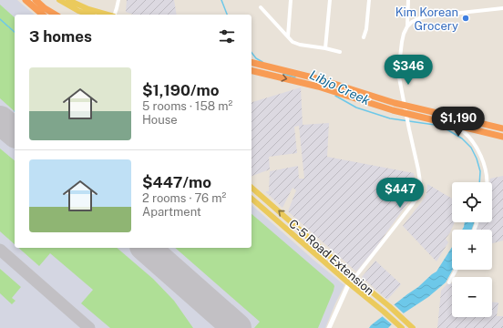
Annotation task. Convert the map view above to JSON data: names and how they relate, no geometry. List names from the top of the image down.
{
  "streets": {
    "main road": ["C-5 Road Extension"]
  },
  "water": ["Libjo Creek"],
  "places": ["Kim Korean Grocery"],
  "page": {
    "heading": "3 homes",
    "price": ["$346", "$1,190", "$447"],
    "list": [
      {
        "name": "$1,190/mo",
        "note": "5 rooms · 158 m² · House"
      },
      {
        "name": "$447/mo",
        "note": "2 rooms · 76 m² · Apartment"
      }
    ],
    "map_buttons": ["+", "−"]
  }
}
